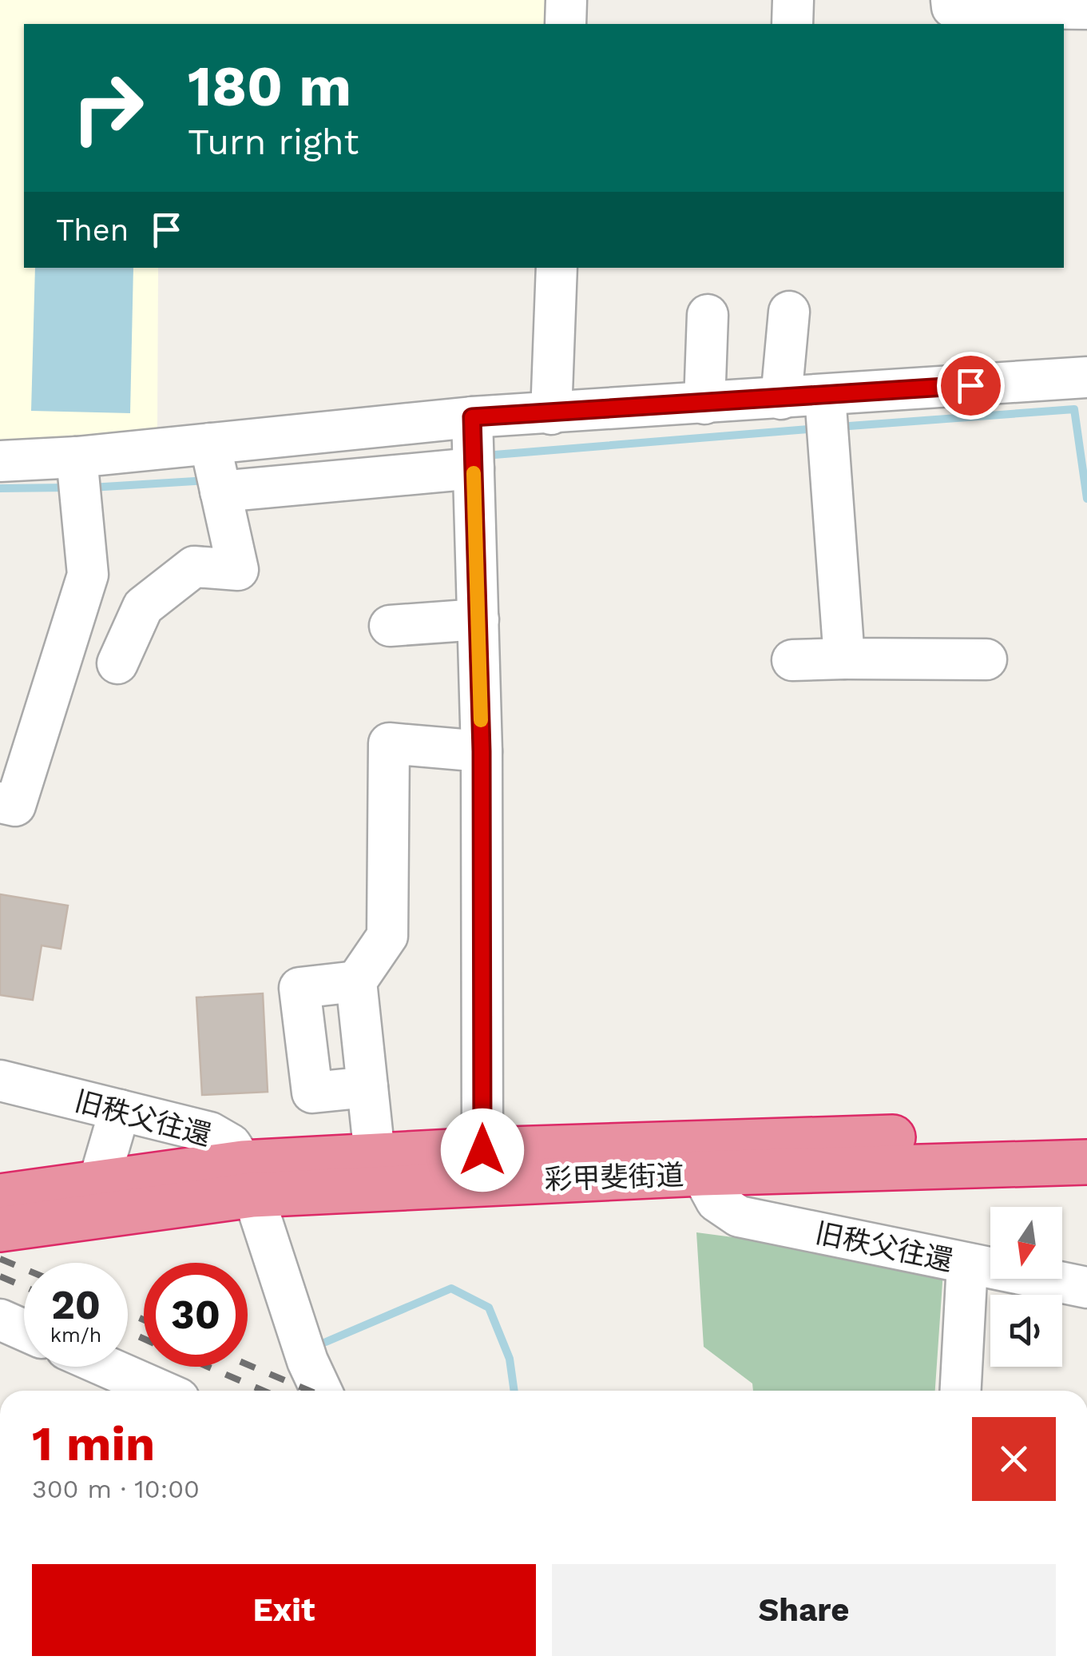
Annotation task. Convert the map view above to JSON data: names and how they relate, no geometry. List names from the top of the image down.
{
  "streets": {
    "highway": ["彩甲斐街道"],
    "street": ["旧秩父往還"]
  },
  "crossings": [
    ["旧秩父往還", "彩甲斐街道"]
  ],
  "north": "bottom",
  "page": {
    "turn": ["180 m", "Turn right"],
    "then": "Then",
    "speed": "20 km/h",
    "limit": "30",
    "heading": ["1 min", "300 m · 10:00"],
    "buttons": ["Exit", "Share"]
  }
}
